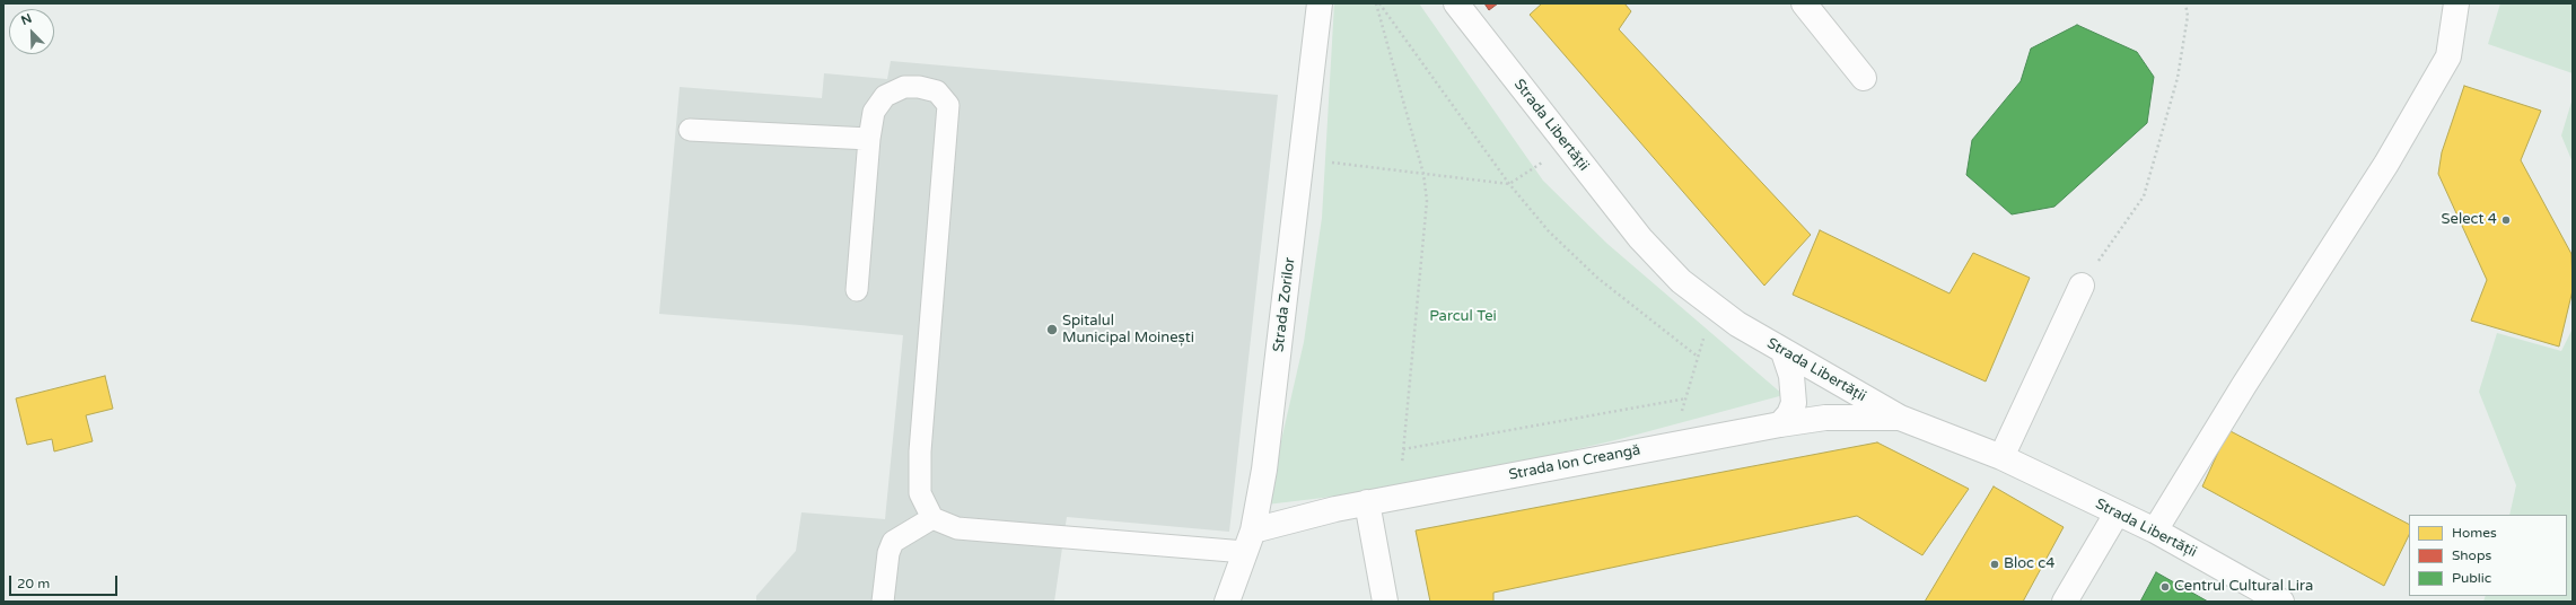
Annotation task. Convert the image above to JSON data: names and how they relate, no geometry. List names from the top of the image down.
{
  "streets": {
    "street": ["Strada Libertății", "Strada Zorilor", "Strada Ion Creangă"]
  },
  "crossings": [
    ["Strada Libertății", "Strada Ion Creangă"],
    ["Strada Zorilor", "Strada Ion Creangă"]
  ],
  "parks": ["Parcul Tei"],
  "places": [
    "Select 4",
    "Spitalul Municipal Moinești",
    "Bloc c4",
    "Centrul Cultural Lira"
  ],
  "legend": ["Homes", "Shops", "Public"],
  "scale_bar": "20 m",
  "north": "top left"
}
